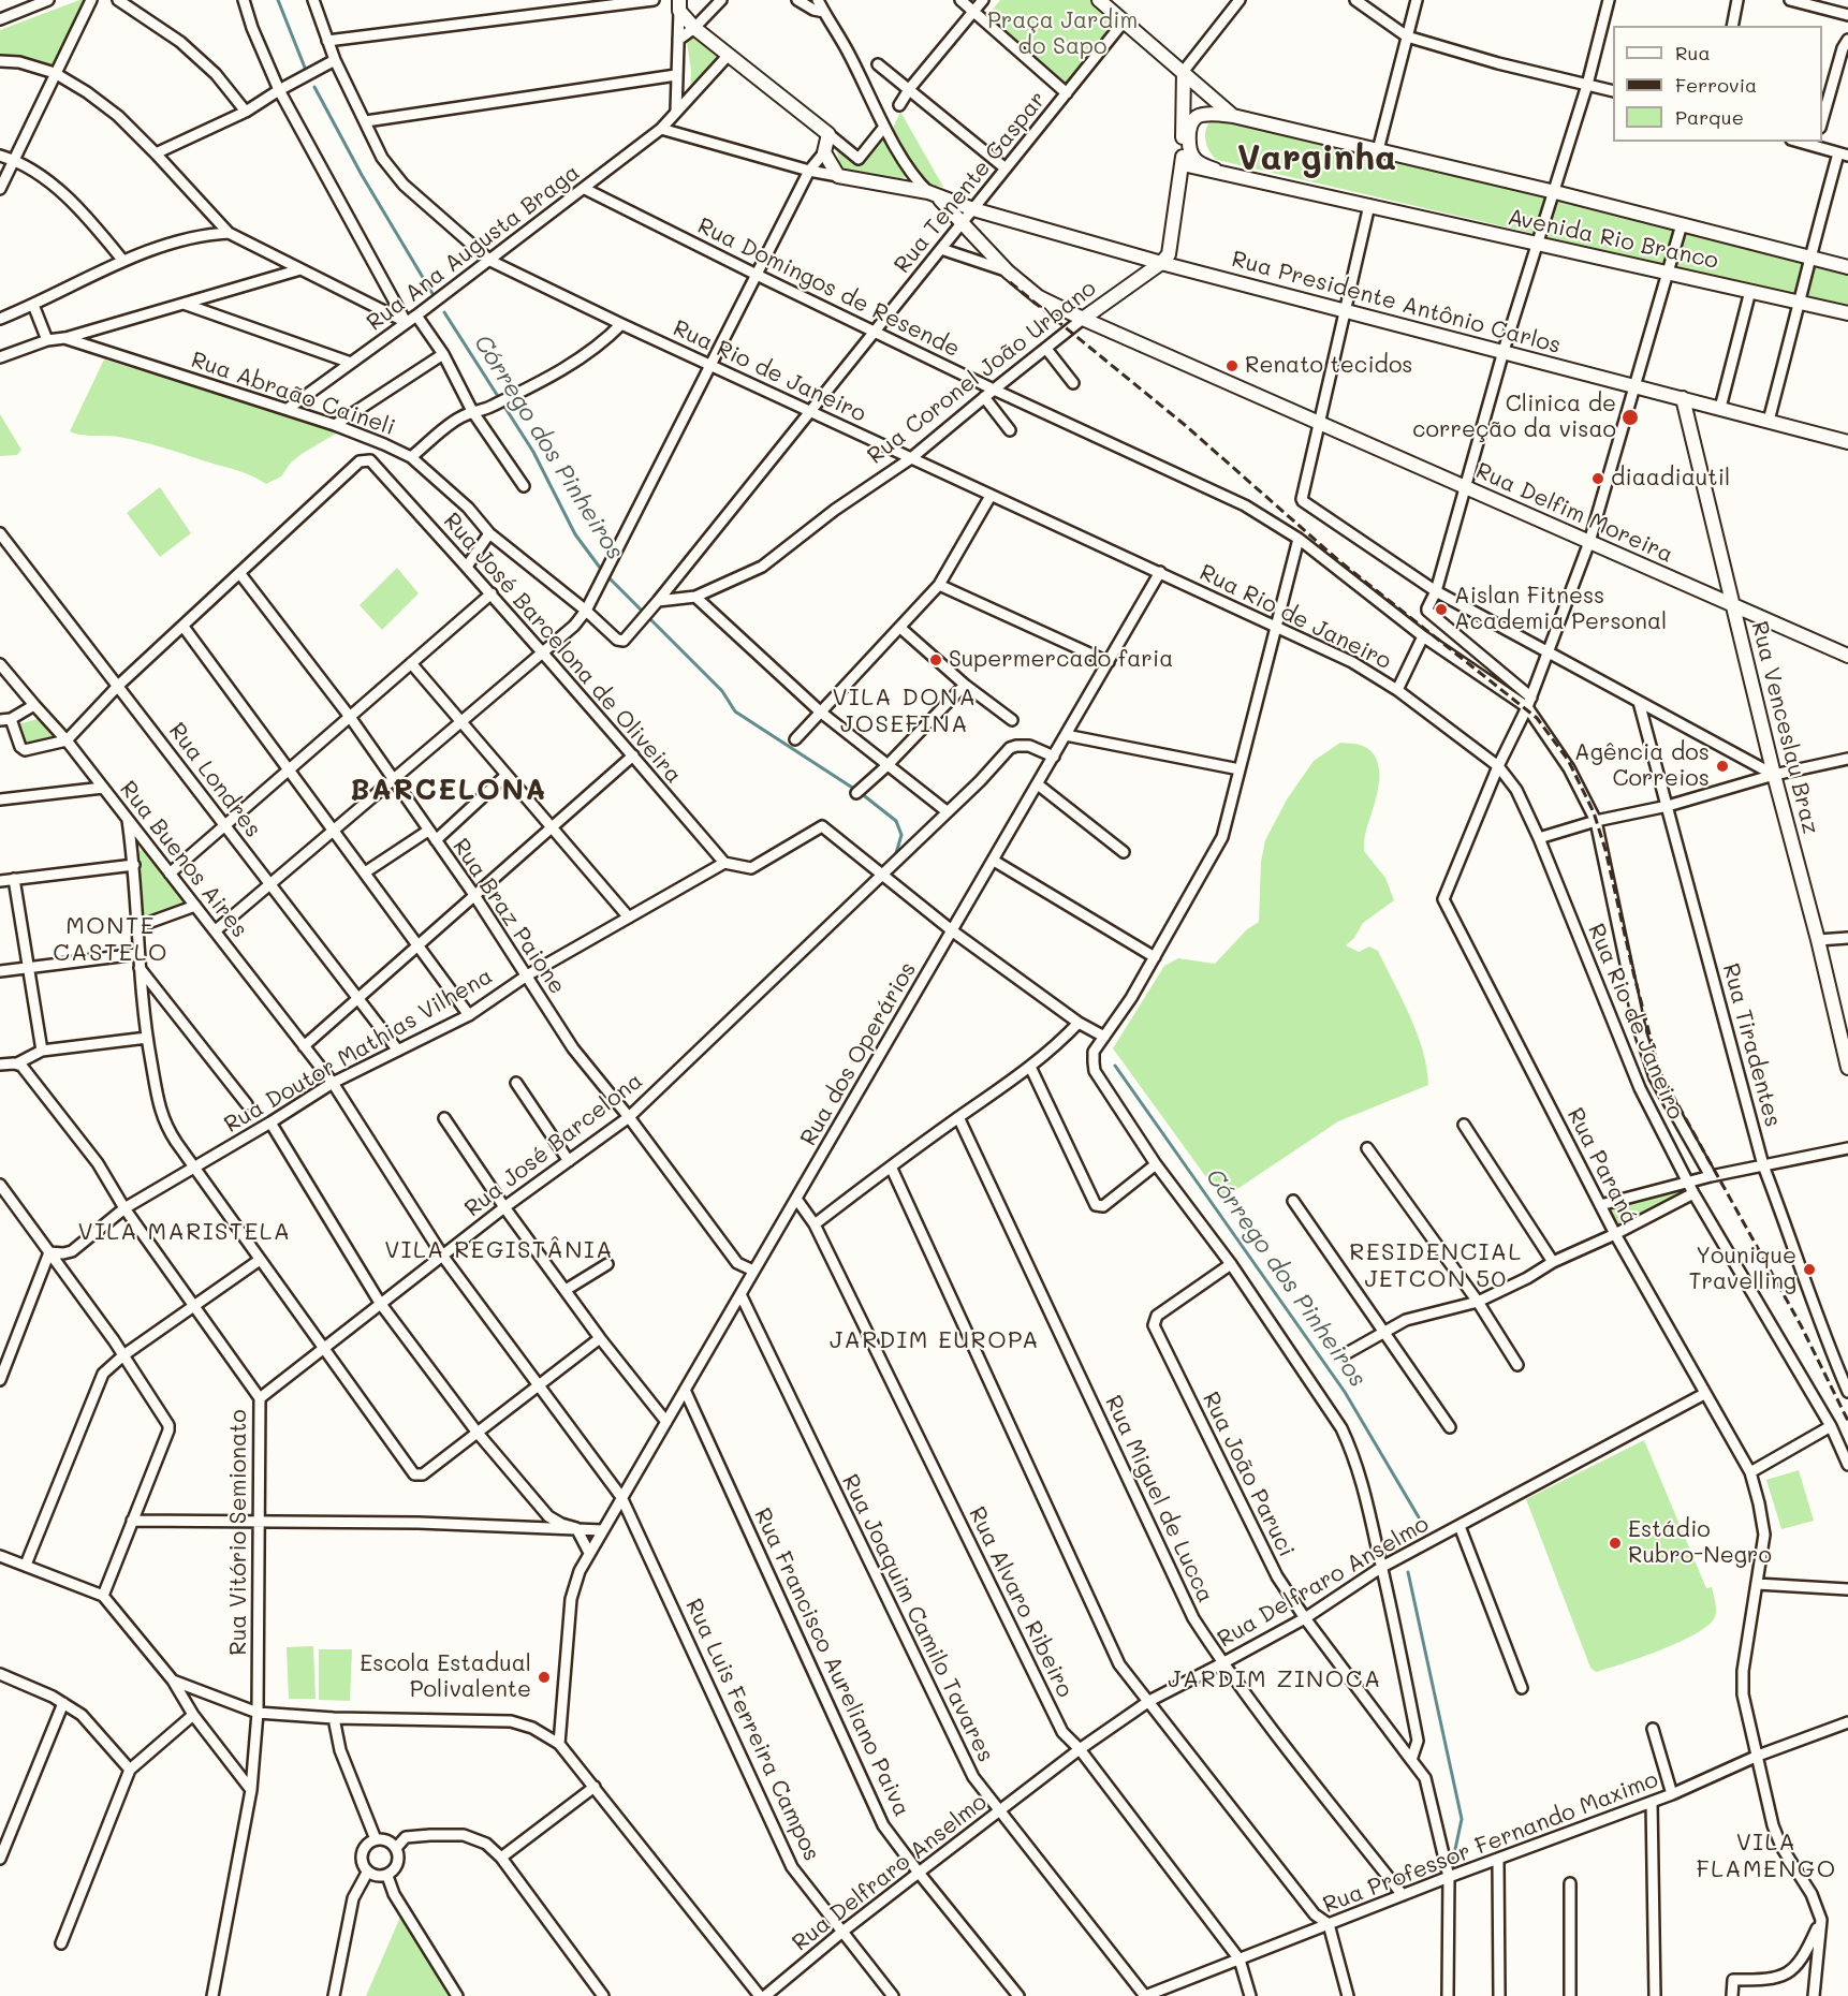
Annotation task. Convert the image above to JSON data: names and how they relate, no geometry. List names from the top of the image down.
{
  "streets": {
    "main road": [
      "Avenida Rio Branco",
      "Rua Presidente Antônio Carlos",
      "Rua Coronel João Urbano",
      "Rua Delfim Moreira",
      "Rua Venceslau Braz"
    ],
    "street": [
      "Rua Tenente Gaspar",
      "Rua Ana Augusta Braga",
      "Rua Domingos de Resende",
      "Rua Rio de Janeiro",
      "Rua Abraão Caineli",
      "Rua José Barcelona de Oliveira",
      "Rua Londres",
      "Rua Buenos Aires",
      "Rua Braz Paione",
      "Rua Tiradentes",
      "Rua Doutor Mathias Vilhena",
      "Rua dos Operários",
      "Rua José Barcelona",
      "Rua Paraná",
      "Rua João Paruci",
      "Rua Miguel de Lucca",
      "Rua Vitório Semionato",
      "Rua Delfraro Anselmo",
      "Rua Alvaro Ribeiro",
      "Rua Joaquim Camilo Tavares",
      "Rua Francisco Aureliano Paiva",
      "Rua Luis Ferreira Campos",
      "Rua Professor Fernando Maximo"
    ]
  },
  "crossings": [
    ["Rua Tenente Gaspar", "Rua Domingos de Resende"],
    ["Rua Tenente Gaspar", "Rua Presidente Antônio Carlos"],
    ["Rua Tenente Gaspar", "Rua Rio de Janeiro"],
    ["Rua Tenente Gaspar", "Rua Coronel João Urbano"],
    ["Rua Tenente Gaspar", "Rua Abraão Caineli"],
    ["Rua Tenente Gaspar", "Rua Delfim Moreira"],
    ["Avenida Rio Branco", "Rua Paraná"],
    ["Rua Ana Augusta Braga", "Rua Domingos de Resende"],
    ["Rua Ana Augusta Braga", "Rua Rio de Janeiro"],
    ["Rua Ana Augusta Braga", "Rua Abraão Caineli"],
    ["Rua Domingos de Resende", "Rua Coronel João Urbano"],
    ["Rua Domingos de Resende", "Rua Paraná"],
    ["Rua Presidente Antônio Carlos", "Rua Coronel João Urbano"],
    ["Rua Presidente Antônio Carlos", "Rua Delfim Moreira"],
    ["Rua Presidente Antônio Carlos", "Rua Venceslau Braz"],
    ["Rua Presidente Antônio Carlos", "Rua Paraná"],
    ["Rua Rio de Janeiro", "Rua Coronel João Urbano"],
    ["Rua Rio de Janeiro", "Rua dos Operários"],
    ["Rua Rio de Janeiro", "Rua Paraná"],
    ["Rua Coronel João Urbano", "Rua Delfim Moreira"],
    ["Rua Delfim Moreira", "Rua Venceslau Braz"],
    ["Rua Delfim Moreira", "Rua Paraná"],
    ["Rua José Barcelona de Oliveira", "Rua Braz Paione"],
    ["Rua José Barcelona de Oliveira", "Rua Doutor Mathias Vilhena"],
    ["Rua Londres", "Rua Doutor Mathias Vilhena"],
    ["Rua Buenos Aires", "Rua Doutor Mathias Vilhena"],
    ["Rua Buenos Aires", "Rua José Barcelona"],
    ["Rua Buenos Aires", "Rua Luis Ferreira Campos"],
    ["Rua Braz Paione", "Rua Doutor Mathias Vilhena"],
    ["Rua Braz Paione", "Rua dos Operários"],
    ["Rua Braz Paione", "Rua José Barcelona"],
    ["Rua Doutor Mathias Vilhena", "Rua Vitório Semionato"],
    ["Rua dos Operários", "Rua José Barcelona"],
    ["Rua dos Operários", "Rua Alvaro Ribeiro"],
    ["Rua dos Operários", "Rua Joaquim Camilo Tavares"],
    ["Rua dos Operários", "Rua Francisco Aureliano Paiva"],
    ["Rua dos Operários", "Rua Luis Ferreira Campos"],
    ["Rua José Barcelona", "Rua Vitório Semionato"],
    ["Rua José Barcelona", "Rua Luis Ferreira Campos"],
    ["Rua Paraná", "Rua Delfraro Anselmo"],
    ["Rua Paraná", "Rua Professor Fernando Maximo"],
    ["Rua João Paruci", "Rua Delfraro Anselmo"],
    ["Rua João Paruci", "Rua Professor Fernando Maximo"],
    ["Rua Miguel de Lucca", "Rua Delfraro Anselmo"],
    ["Rua Miguel de Lucca", "Rua Professor Fernando Maximo"],
    ["Rua Delfraro Anselmo", "Rua Alvaro Ribeiro"],
    ["Rua Delfraro Anselmo", "Rua Joaquim Camilo Tavares"],
    ["Rua Delfraro Anselmo", "Rua Francisco Aureliano Paiva"],
    ["Rua Delfraro Anselmo", "Rua Luis Ferreira Campos"],
    ["Rua Alvaro Ribeiro", "Rua Professor Fernando Maximo"],
    ["Rua Joaquim Camilo Tavares", "Rua Professor Fernando Maximo"]
  ],
  "districts": [
    "Varginha",
    "VILA DONA JOSEFINA",
    "BARCELONA",
    "MONTE CASTELO",
    "VILA MARISTELA",
    "VILA REGISTÂNIA",
    "RESIDENCIAL JETCON 50",
    "JARDIM EUROPA",
    "JARDIM ZINOCA",
    "VILA FLAMENGO"
  ],
  "water": ["Córrego dos Pinheiros"],
  "parks": ["Praça Jardim do Sapo"],
  "places": [
    "Renato tecidos",
    "Clinica de correção da visao",
    "diaadiautil",
    "Aislan Fitness Academia Personal",
    "Supermercado faria",
    "Agência dos Correios",
    "Younique Travelling",
    "Estádio Rubro-Negro",
    "Escola Estadual Polivalente"
  ],
  "legend": ["Rua", "Ferrovia", "Parque"]
}
